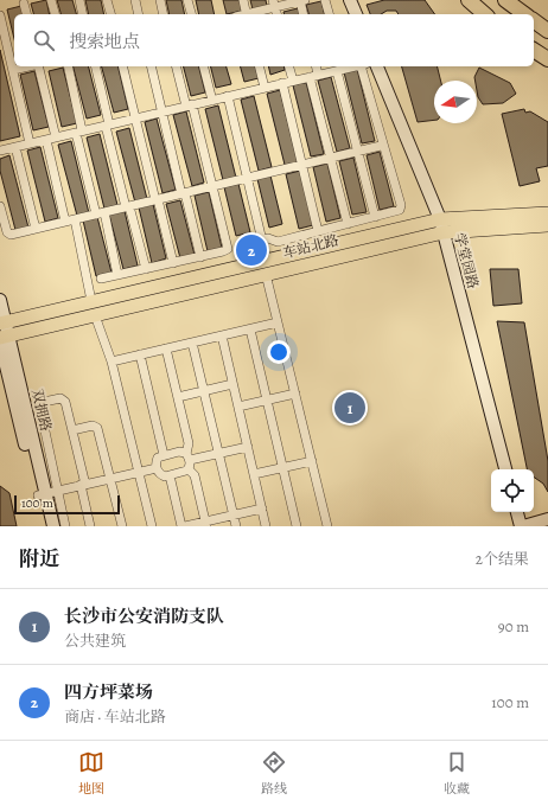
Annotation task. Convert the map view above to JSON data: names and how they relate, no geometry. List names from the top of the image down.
{
  "streets": {
    "main road": ["车站北路"],
    "street": ["学堂园路", "双拥路"]
  },
  "crossings": [
    ["车站北路", "学堂园路"],
    ["车站北路", "双拥路"]
  ],
  "scale_bar": "100 m",
  "north": "left",
  "page": {
    "search": "搜索地点",
    "pins": ["2", "1"],
    "scale": "100 m",
    "heading": ["附近", "2个结果"],
    "list": [
      {
        "mark": "1",
        "name": "长沙市公安消防支队",
        "note": "公共建筑",
        "value": "90 m"
      },
      {
        "mark": "2",
        "name": "四方坪菜场",
        "note": "商店 · 车站北路",
        "value": "100 m"
      }
    ],
    "nav": ["地图", "路线", "收藏"]
  }
}
